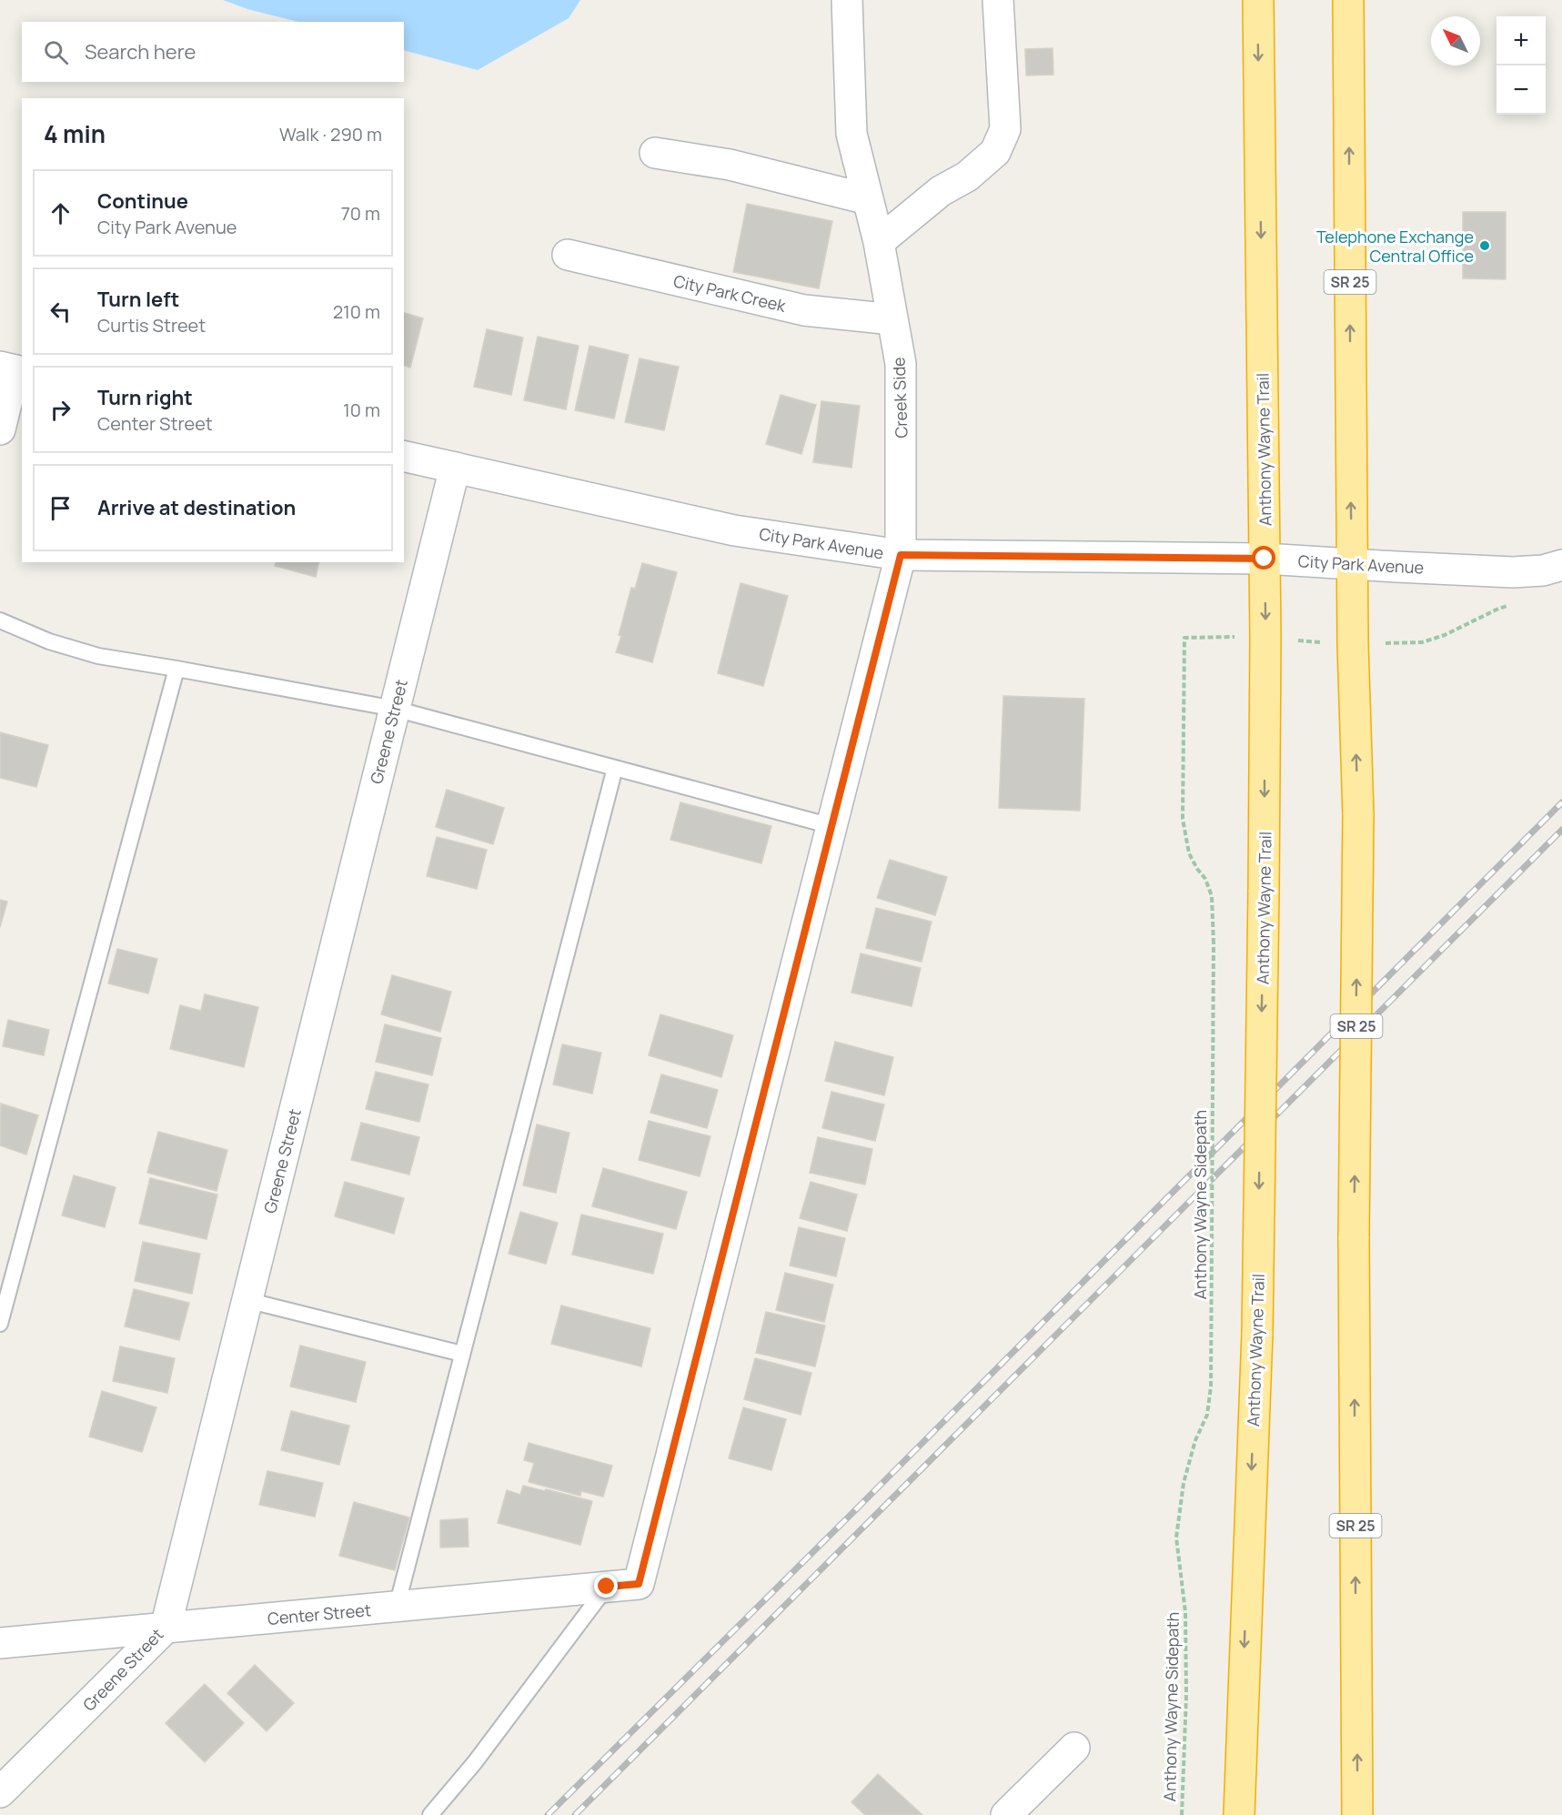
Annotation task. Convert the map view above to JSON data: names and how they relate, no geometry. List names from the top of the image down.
{
  "streets": {
    "highway": ["SR 25", "Anthony Wayne Trail"],
    "street": [
      "City Park Creek",
      "Creek Side",
      "City Park Avenue",
      "Greene Street",
      "Center Street"
    ],
    "path": ["Anthony Wayne Sidepath"]
  },
  "crossings": [
    ["SR 25", "City Park Avenue"],
    ["City Park Creek", "Creek Side"],
    ["Creek Side", "City Park Avenue"],
    ["Creek Side", "Center Street"],
    ["Anthony Wayne Trail", "City Park Avenue"],
    ["Anthony Wayne Trail", "Anthony Wayne Sidepath"],
    ["City Park Avenue", "Greene Street"],
    ["Greene Street", "Center Street"]
  ],
  "places": ["Telephone Exchange Central Office"],
  "north": "top left",
  "page": {
    "map_buttons": ["+", "−"],
    "search": "Search here",
    "heading": ["4 min", "Walk · 290 m"],
    "list": [
      ["Continue", "City Park Avenue", "70 m"],
      ["Turn left", "Curtis Street", "210 m"],
      ["Turn right", "Center Street", "10 m"],
      "Arrive at destination"
    ]
  }
}
